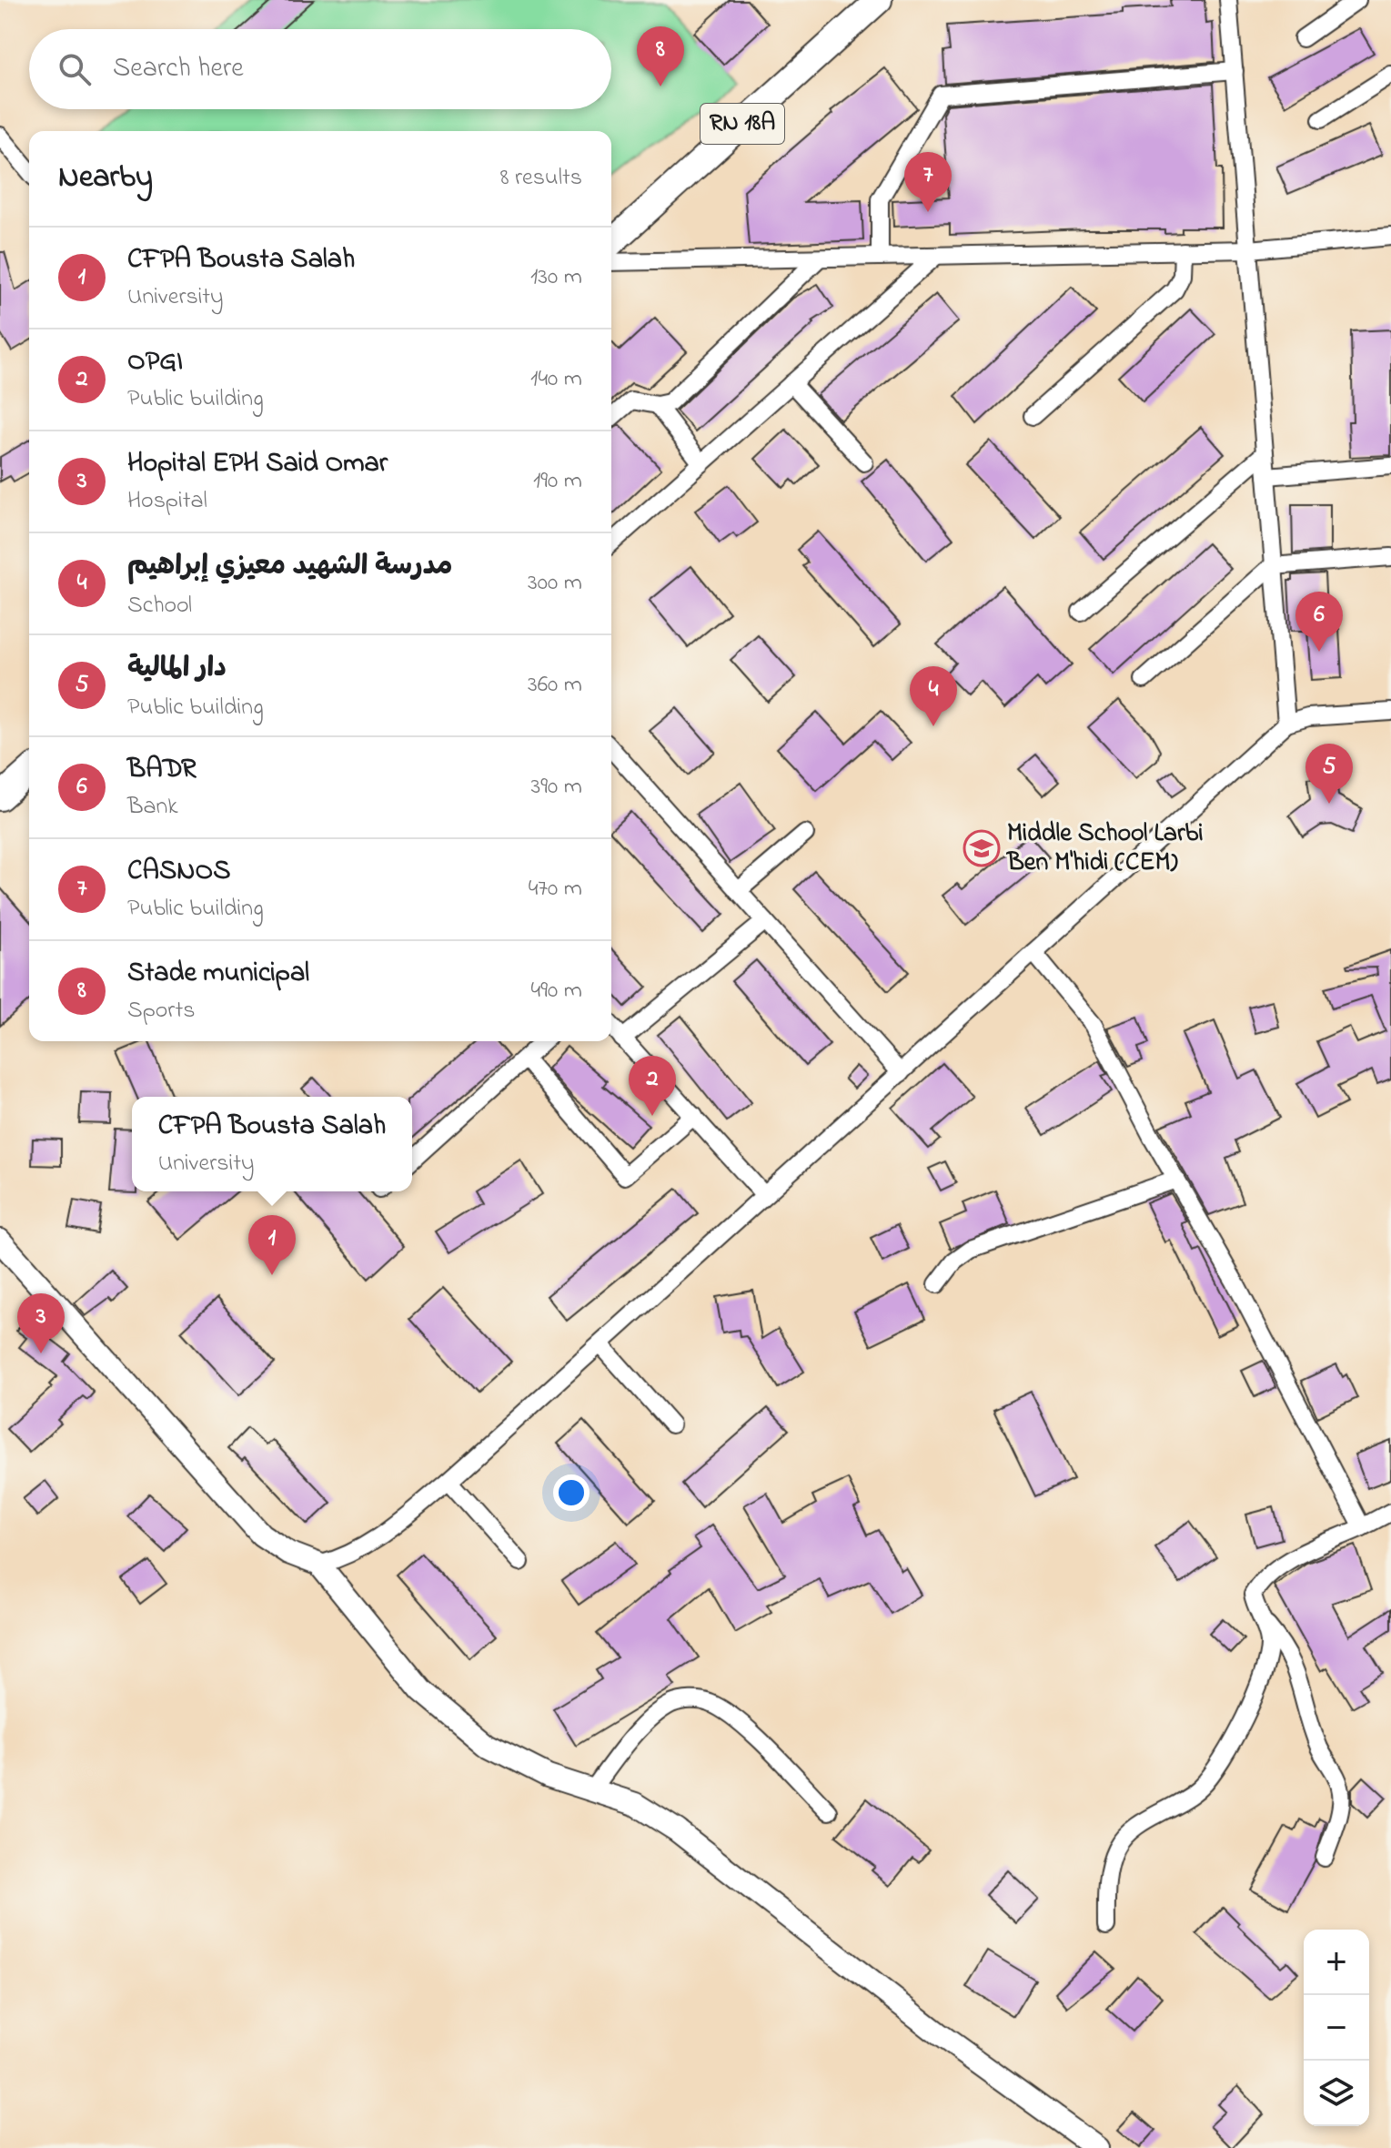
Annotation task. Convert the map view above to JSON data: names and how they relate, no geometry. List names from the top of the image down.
{
  "streets": {
    "main road": ["RN 18A"]
  },
  "places": {
    "school or university": ["Middle School Larbi Ben M'hidi (CEM)"]
  },
  "page": {
    "pins": [
      "8",
      "7",
      "6",
      "4",
      "5",
      "2",
      "1",
      "3"
    ],
    "search": "Search here",
    "heading": ["Nearby", "8 results"],
    "list": [
      {
        "mark": "1",
        "name": "CFPA Bousta Salah",
        "note": "University",
        "value": "130 m"
      },
      {
        "mark": "2",
        "name": "OPGI",
        "note": "Public building",
        "value": "140 m"
      },
      {
        "mark": "3",
        "name": "Hopital EPH Said Omar",
        "note": "Hospital",
        "value": "190 m"
      },
      {
        "mark": "4",
        "name": "مدرسة الشهيد معيزي إبراهيم",
        "note": "School",
        "value": "300 m"
      },
      {
        "mark": "5",
        "name": "دار المالية",
        "note": "Public building",
        "value": "360 m"
      },
      {
        "mark": "6",
        "name": "BADR",
        "note": "Bank",
        "value": "390 m"
      },
      {
        "mark": "7",
        "name": "CASNOS",
        "note": "Public building",
        "value": "470 m"
      },
      {
        "mark": "8",
        "name": "Stade municipal",
        "note": "Sports",
        "value": "490 m"
      }
    ],
    "popup": ["CFPA Bousta Salah", "University"],
    "map_buttons": ["+", "−"]
  }
}
